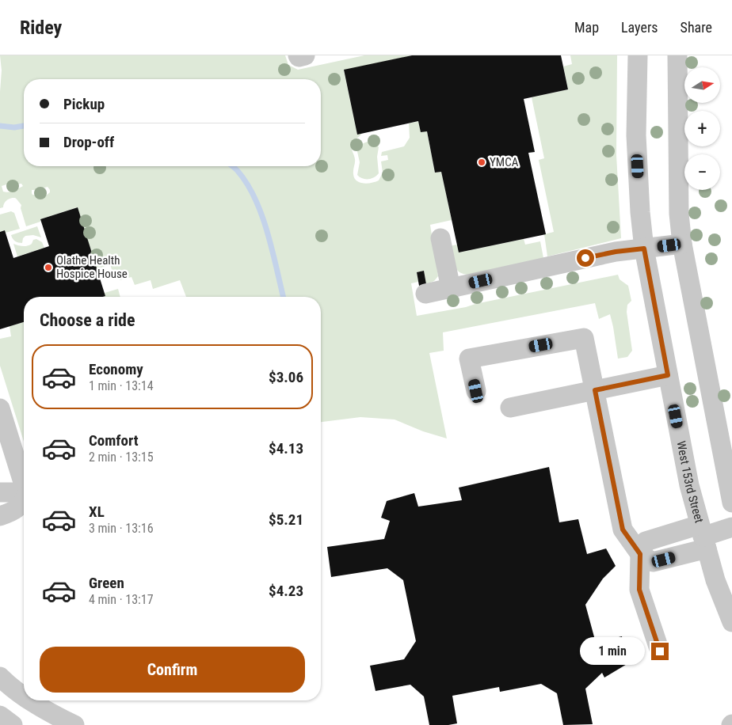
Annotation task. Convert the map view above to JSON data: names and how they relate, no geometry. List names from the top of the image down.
{
  "streets": {
    "street": ["West 153rd Street"]
  },
  "places": ["YMCA", "Olathe Health Hospice House"],
  "north": "right",
  "page": {
    "header": "Ridey",
    "nav": ["Map", "Layers", "Share"],
    "map_buttons": ["+", "−"],
    "banner": ["Pickup", "Drop-off"],
    "heading": "Choose a ride",
    "list": [
      {
        "name": "Economy",
        "note": "1 min · 13:14",
        "value": "$3.06"
      },
      {
        "name": "Comfort",
        "note": "2 min · 13:15",
        "value": "$4.13"
      },
      {
        "name": "XL",
        "note": "3 min · 13:16",
        "value": "$5.21"
      },
      {
        "name": "Green",
        "note": "4 min · 13:17",
        "value": "$4.23"
      }
    ],
    "bubble": "1 min",
    "buttons": "Confirm"
  }
}
